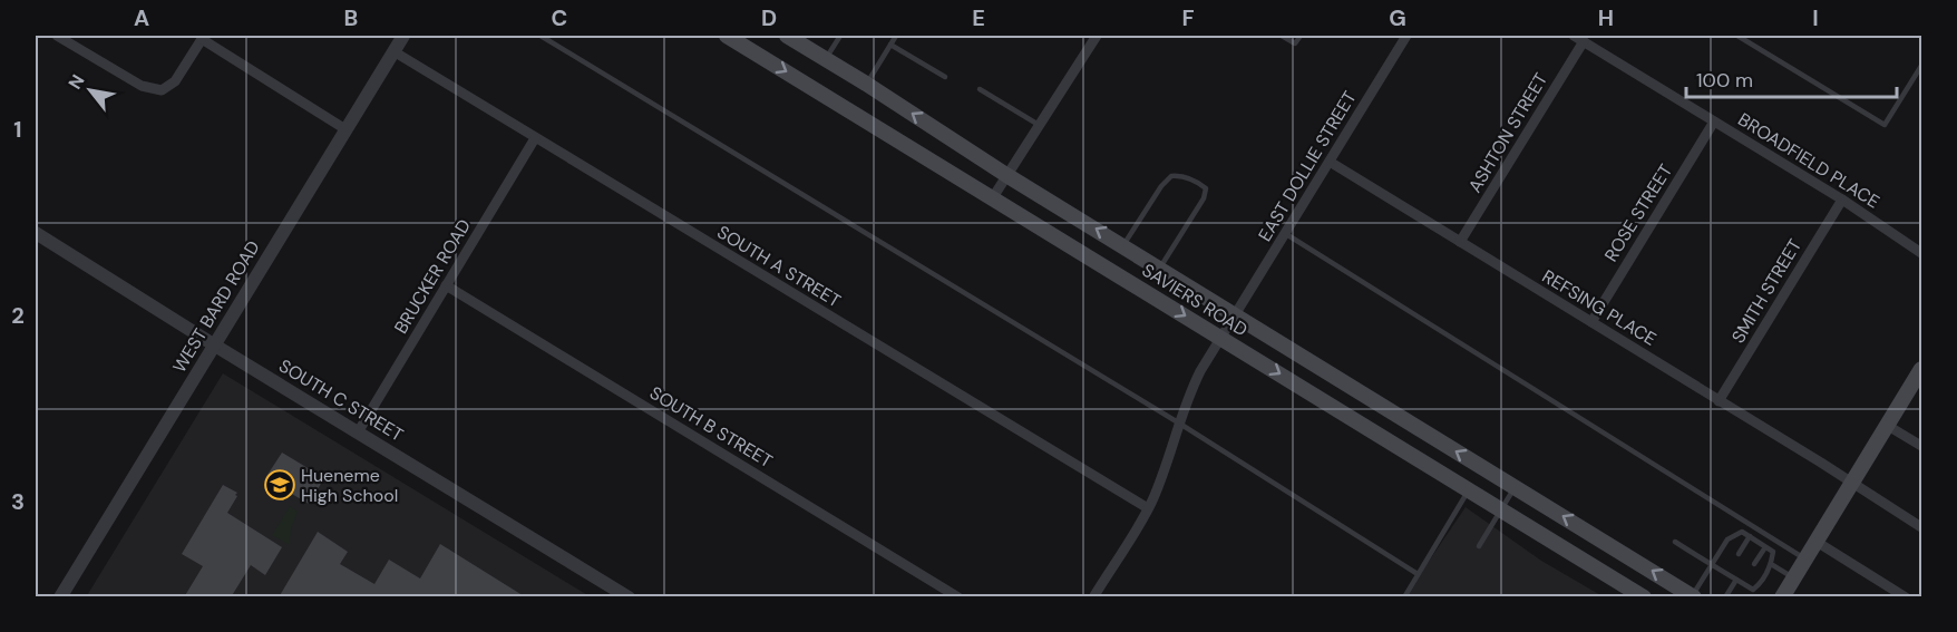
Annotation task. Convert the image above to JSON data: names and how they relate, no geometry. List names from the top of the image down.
{
  "streets": {
    "main road": ["SAVIERS ROAD"],
    "street": [
      "ASHTON STREET",
      "BROADFIELD PLACE",
      "EAST DOLLIE STREET",
      "ROSE STREET",
      "SOUTH A STREET",
      "BRUCKER ROAD",
      "SMITH STREET",
      "WEST BARD ROAD",
      "REFSING PLACE",
      "SOUTH C STREET",
      "SOUTH B STREET"
    ]
  },
  "crossings": [
    ["ASHTON STREET", "BROADFIELD PLACE"],
    ["ASHTON STREET", "REFSING PLACE"],
    ["BROADFIELD PLACE", "ROSE STREET"],
    ["BROADFIELD PLACE", "SMITH STREET"],
    ["EAST DOLLIE STREET", "SOUTH A STREET"],
    ["EAST DOLLIE STREET", "SAVIERS ROAD"],
    ["EAST DOLLIE STREET", "REFSING PLACE"],
    ["ROSE STREET", "REFSING PLACE"],
    ["SOUTH A STREET", "BRUCKER ROAD"],
    ["SOUTH A STREET", "WEST BARD ROAD"],
    ["BRUCKER ROAD", "SOUTH C STREET"],
    ["BRUCKER ROAD", "SOUTH B STREET"],
    ["SMITH STREET", "REFSING PLACE"],
    ["WEST BARD ROAD", "SOUTH C STREET"]
  ],
  "places": {
    "school or university": ["Hueneme High School"]
  },
  "scale_bar": "100 m",
  "north": "top left",
  "grid": {
    "columns": [
      "A",
      "B",
      "C",
      "D",
      "E",
      "F",
      "G",
      "H",
      "I"
    ],
    "rows": ["1", "2", "3"]
  }
}
